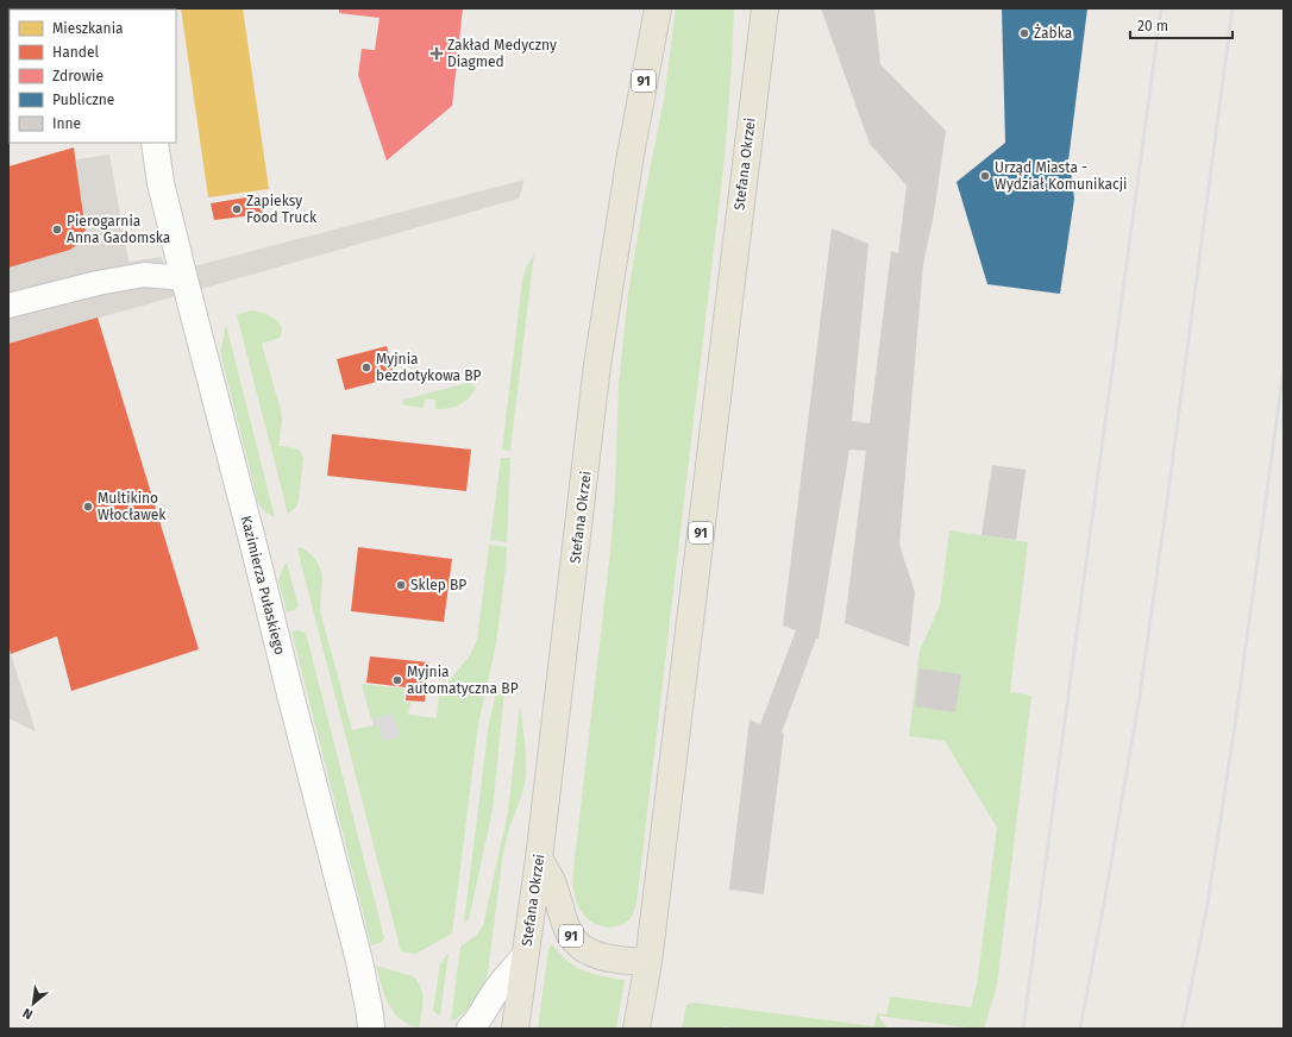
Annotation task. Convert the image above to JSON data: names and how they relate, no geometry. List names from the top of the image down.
{
  "streets": {
    "main road": ["91", "Stefana Okrzei"],
    "street": ["Kazimierza Pułaskiego"]
  },
  "crossings": [
    ["91", "Stefana Okrzei"]
  ],
  "places": {
    "other": [
      "Żabka",
      "Urząd Miasta - Wydział Komunikacji",
      "Zapieksy Food Truck",
      "Pierogarnia Anna Gadomska",
      "Myjnia bezdotykowa BP",
      "Multikino Włocławek",
      "Sklep BP",
      "Myjnia automatyczna BP"
    ],
    "health": ["Zakład Medyczny Diagmed"]
  },
  "legend": [
    "Mieszkania",
    "Handel",
    "Zdrowie",
    "Publiczne",
    "Inne"
  ],
  "scale_bar": "20 m",
  "north": "bottom left"
}
